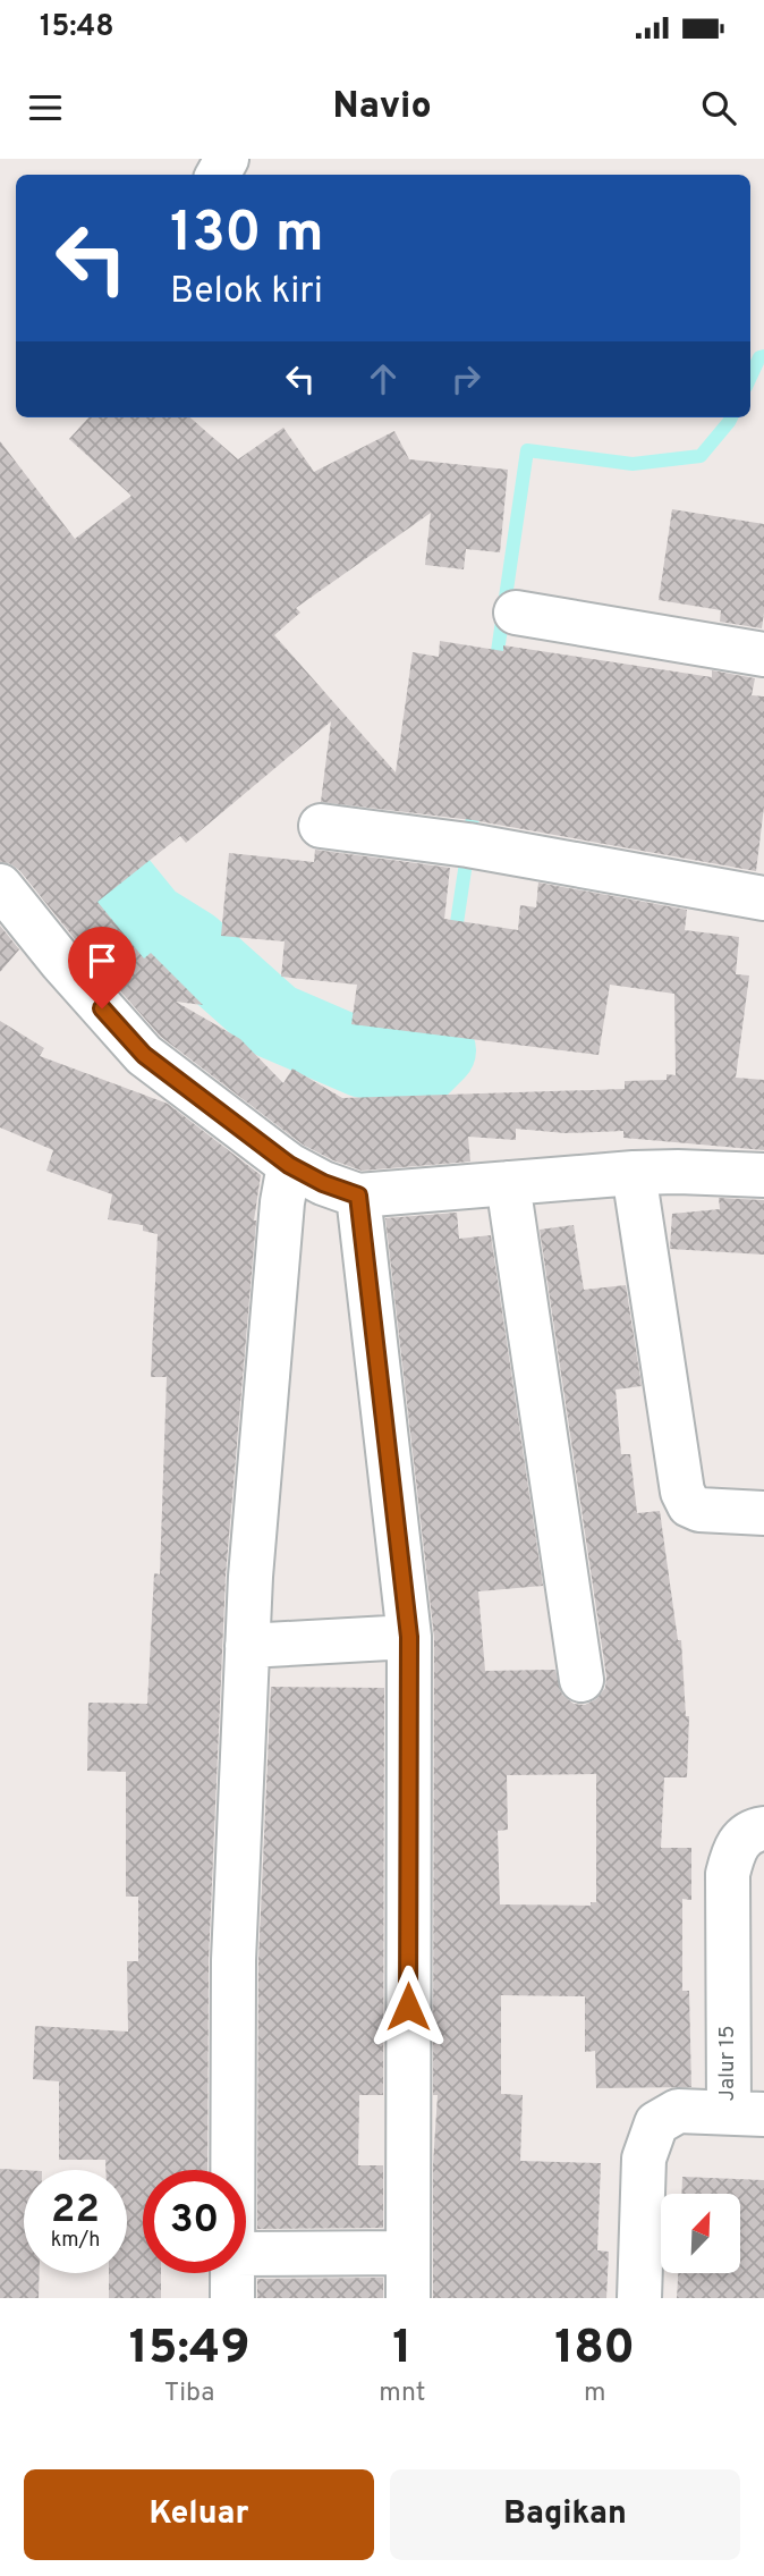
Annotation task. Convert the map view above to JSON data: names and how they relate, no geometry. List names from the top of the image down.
{
  "streets": {
    "street": ["Jalur 15"]
  },
  "north": "top right",
  "page": {
    "status": "15:48",
    "header": "Navio",
    "turn": ["130 m", "Belok kiri"],
    "speed": "22 km/h",
    "limit": "30",
    "eta": [
      "15:49",
      "Tiba",
      "1",
      "mnt",
      "180",
      "m"
    ],
    "buttons": ["Keluar", "Bagikan"]
  }
}
